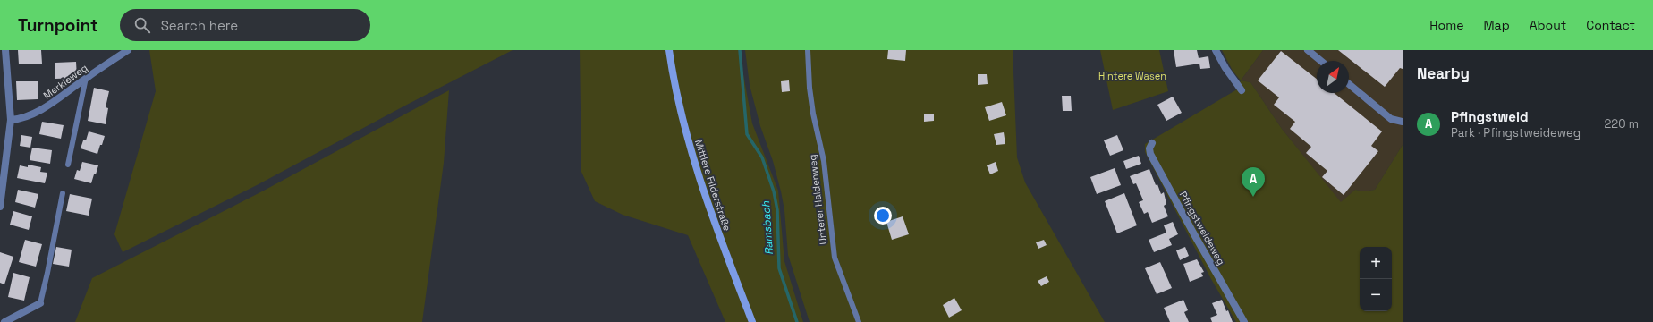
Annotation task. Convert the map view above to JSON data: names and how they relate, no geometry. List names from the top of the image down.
{
  "streets": {
    "main road": ["Mittlere Filderstraße"],
    "street": ["Merkleweg", "Pfingstweideweg"],
    "lane": ["Unterer Haldenweg"]
  },
  "water": ["Ramsbach"],
  "parks": ["Hintere Wasen"],
  "north": "top right",
  "page": {
    "header": "Turnpoint",
    "search": "Search here",
    "nav": [
      "Home",
      "Map",
      "About",
      "Contact"
    ],
    "heading": "Nearby",
    "list": [
      {
        "mark": "A",
        "name": "Pfingstweid",
        "note": "Park · Pfingstweideweg",
        "value": "220 m"
      }
    ],
    "pins": "A",
    "map_buttons": ["+", "−"]
  }
}
